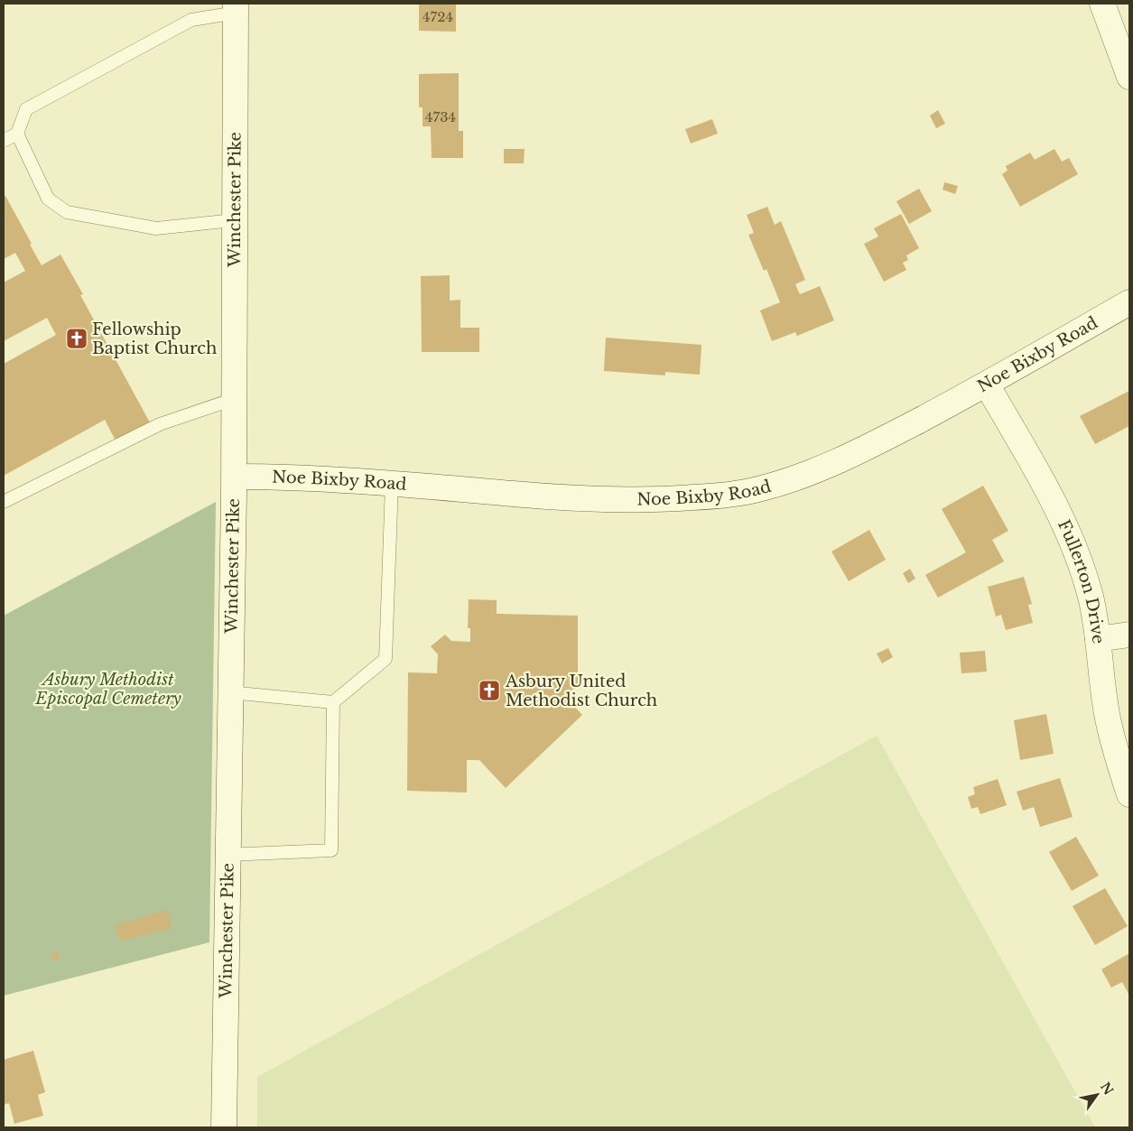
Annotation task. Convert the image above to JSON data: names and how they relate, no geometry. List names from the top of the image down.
{
  "streets": {
    "street": ["Winchester Pike", "Noe Bixby Road", "Fullerton Drive"]
  },
  "crossings": [
    ["Winchester Pike", "Noe Bixby Road"],
    ["Noe Bixby Road", "Fullerton Drive"]
  ],
  "parks": ["Asbury Methodist Episcopal Cemetery"],
  "places": {
    "church": ["Fellowship Baptist Church", "Asbury United Methodist Church"]
  },
  "house_numbers": ["4724", "4734"],
  "north": "top right"
}
